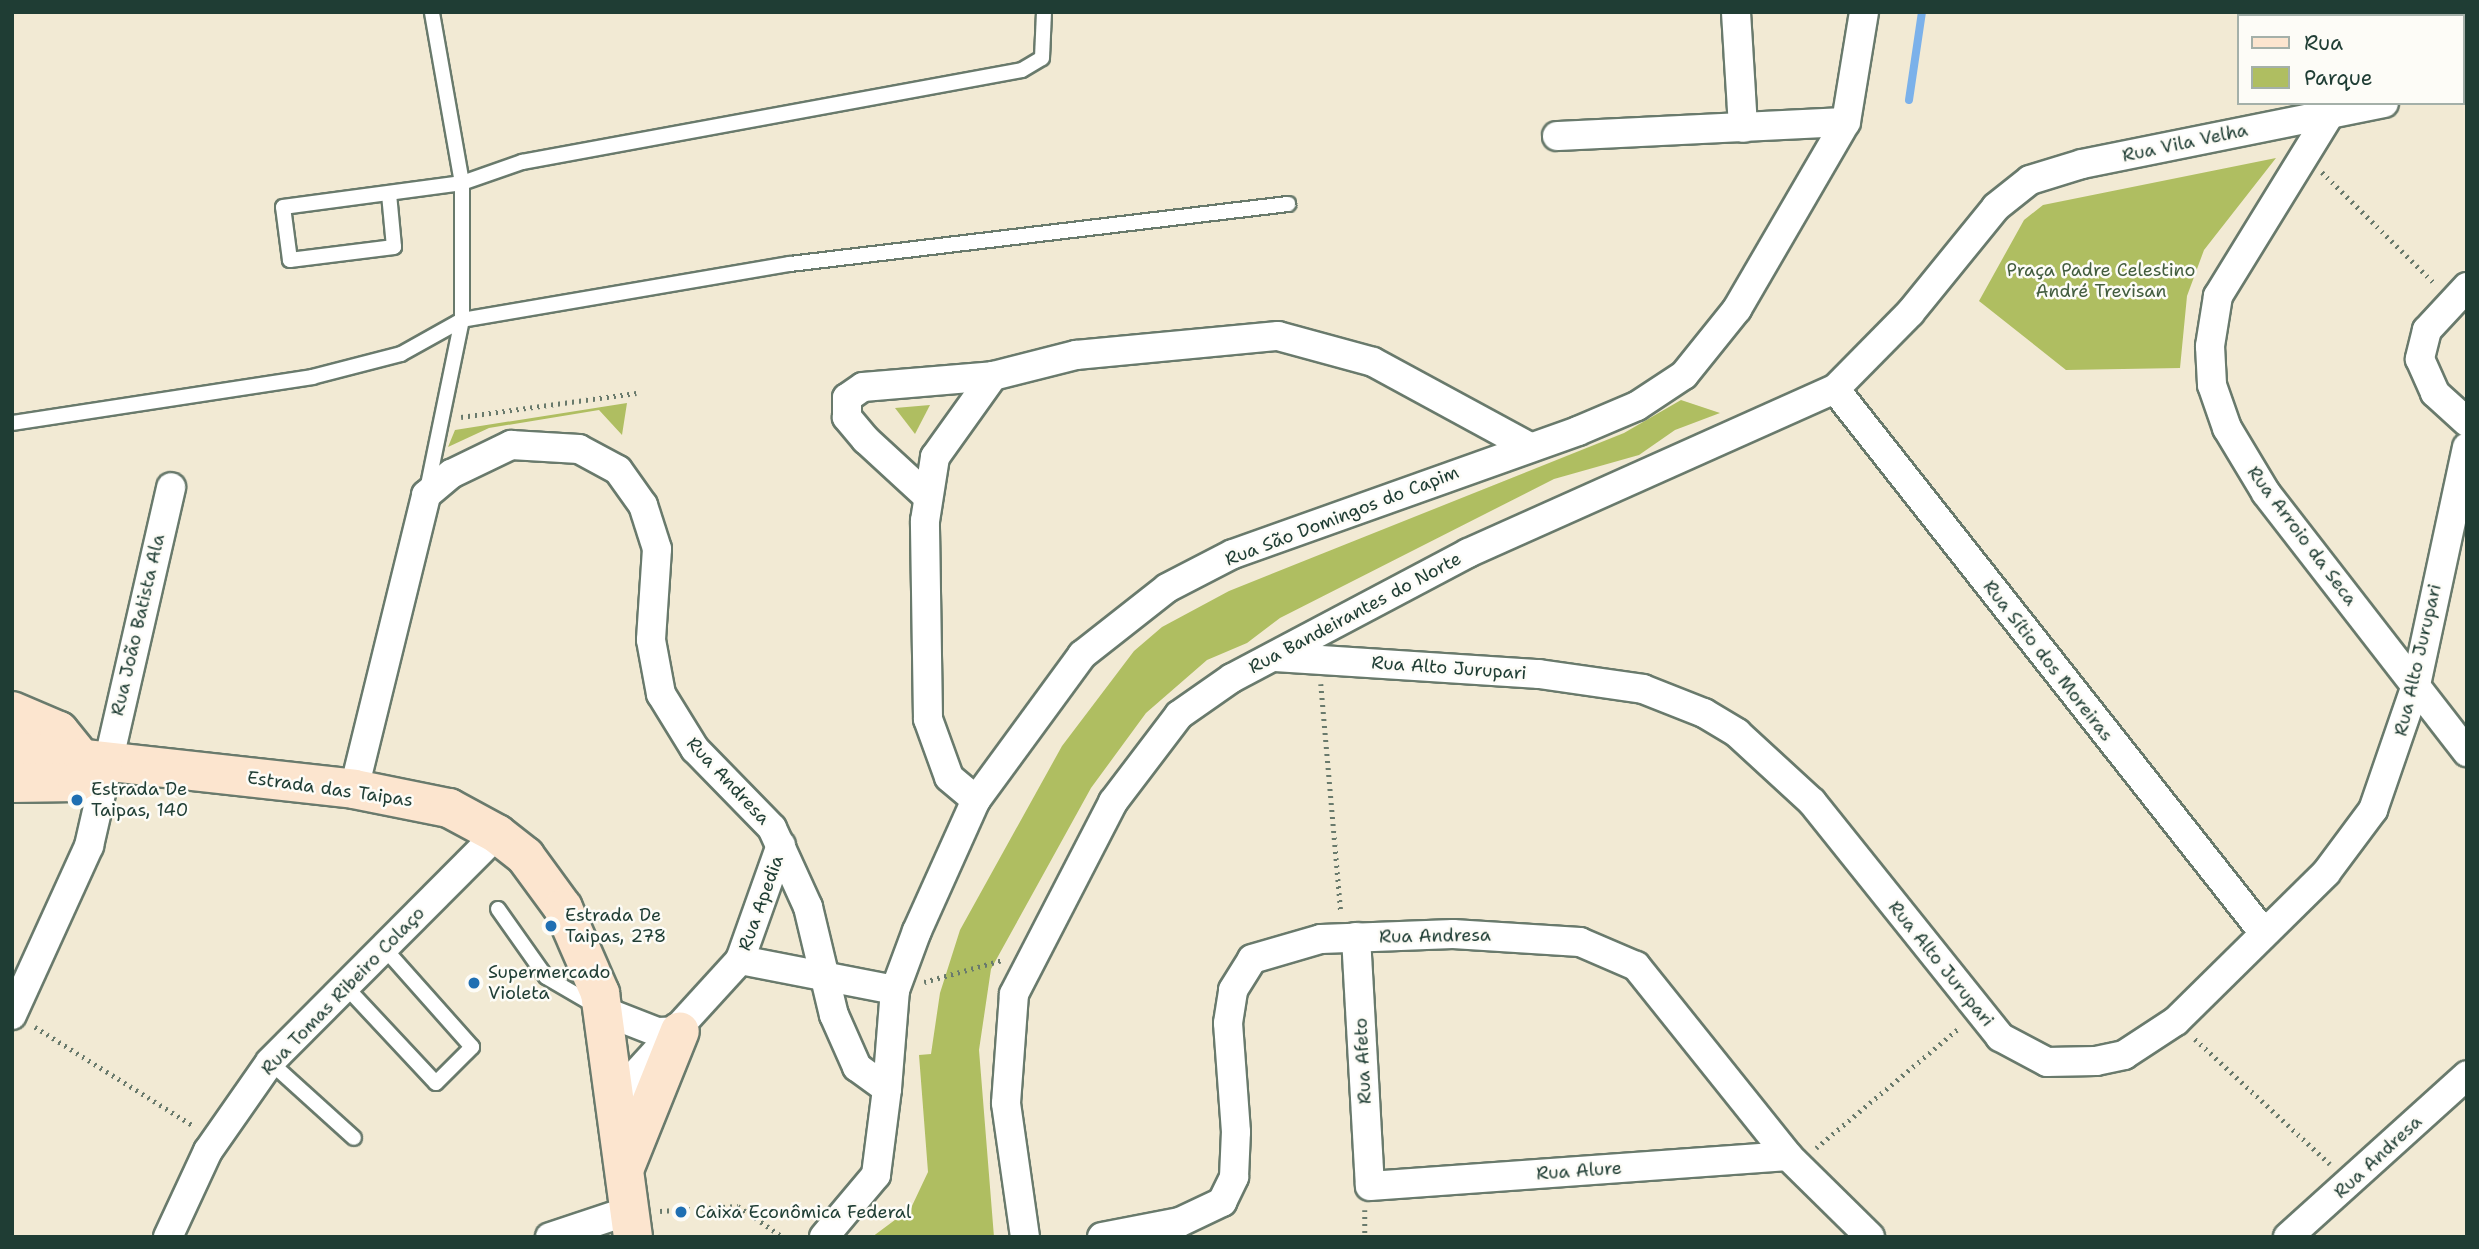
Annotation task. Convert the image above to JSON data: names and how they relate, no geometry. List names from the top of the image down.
{
  "streets": {
    "main road": ["Estrada das Taipas"],
    "street": [
      "Rua Vila Velha",
      "Rua São Domingos do Capim",
      "Rua Arroio da Seca",
      "Rua Bandeirantes do Norte",
      "Rua João Batista Ala",
      "Rua Alto Jurupari",
      "Rua Sítio dos Moreiras",
      "Rua Andresa",
      "Rua Apedia",
      "Rua Tomas Ribeiro Colaço",
      "Rua Afeto",
      "Rua Alure"
    ]
  },
  "crossings": [
    ["Rua Vila Velha", "Rua Arroio da Seca"],
    ["Rua Vila Velha", "Rua Bandeirantes do Norte"],
    ["Rua São Domingos do Capim", "Rua Andresa"],
    ["Rua São Domingos do Capim", "Rua Apedia"],
    ["Rua Arroio da Seca", "Rua Alto Jurupari"],
    ["Rua Bandeirantes do Norte", "Rua Alto Jurupari"],
    ["Rua Bandeirantes do Norte", "Rua Sítio dos Moreiras"],
    ["Rua João Batista Ala", "Estrada das Taipas"],
    ["Rua Alto Jurupari", "Rua Sítio dos Moreiras"],
    ["Rua Andresa", "Rua Apedia"],
    ["Rua Andresa", "Rua Afeto"],
    ["Rua Andresa", "Rua Alure"],
    ["Estrada das Taipas", "Rua Apedia"],
    ["Estrada das Taipas", "Rua Tomas Ribeiro Colaço"],
    ["Rua Afeto", "Rua Alure"]
  ],
  "parks": ["Praça Padre Celestino André Trevisan"],
  "places": [
    "Estrada De Taipas, 140",
    "Estrada De Taipas, 278",
    "Supermercado Violeta",
    "Caixa Econômica Federal"
  ],
  "legend": ["Rua", "Parque"]
}
